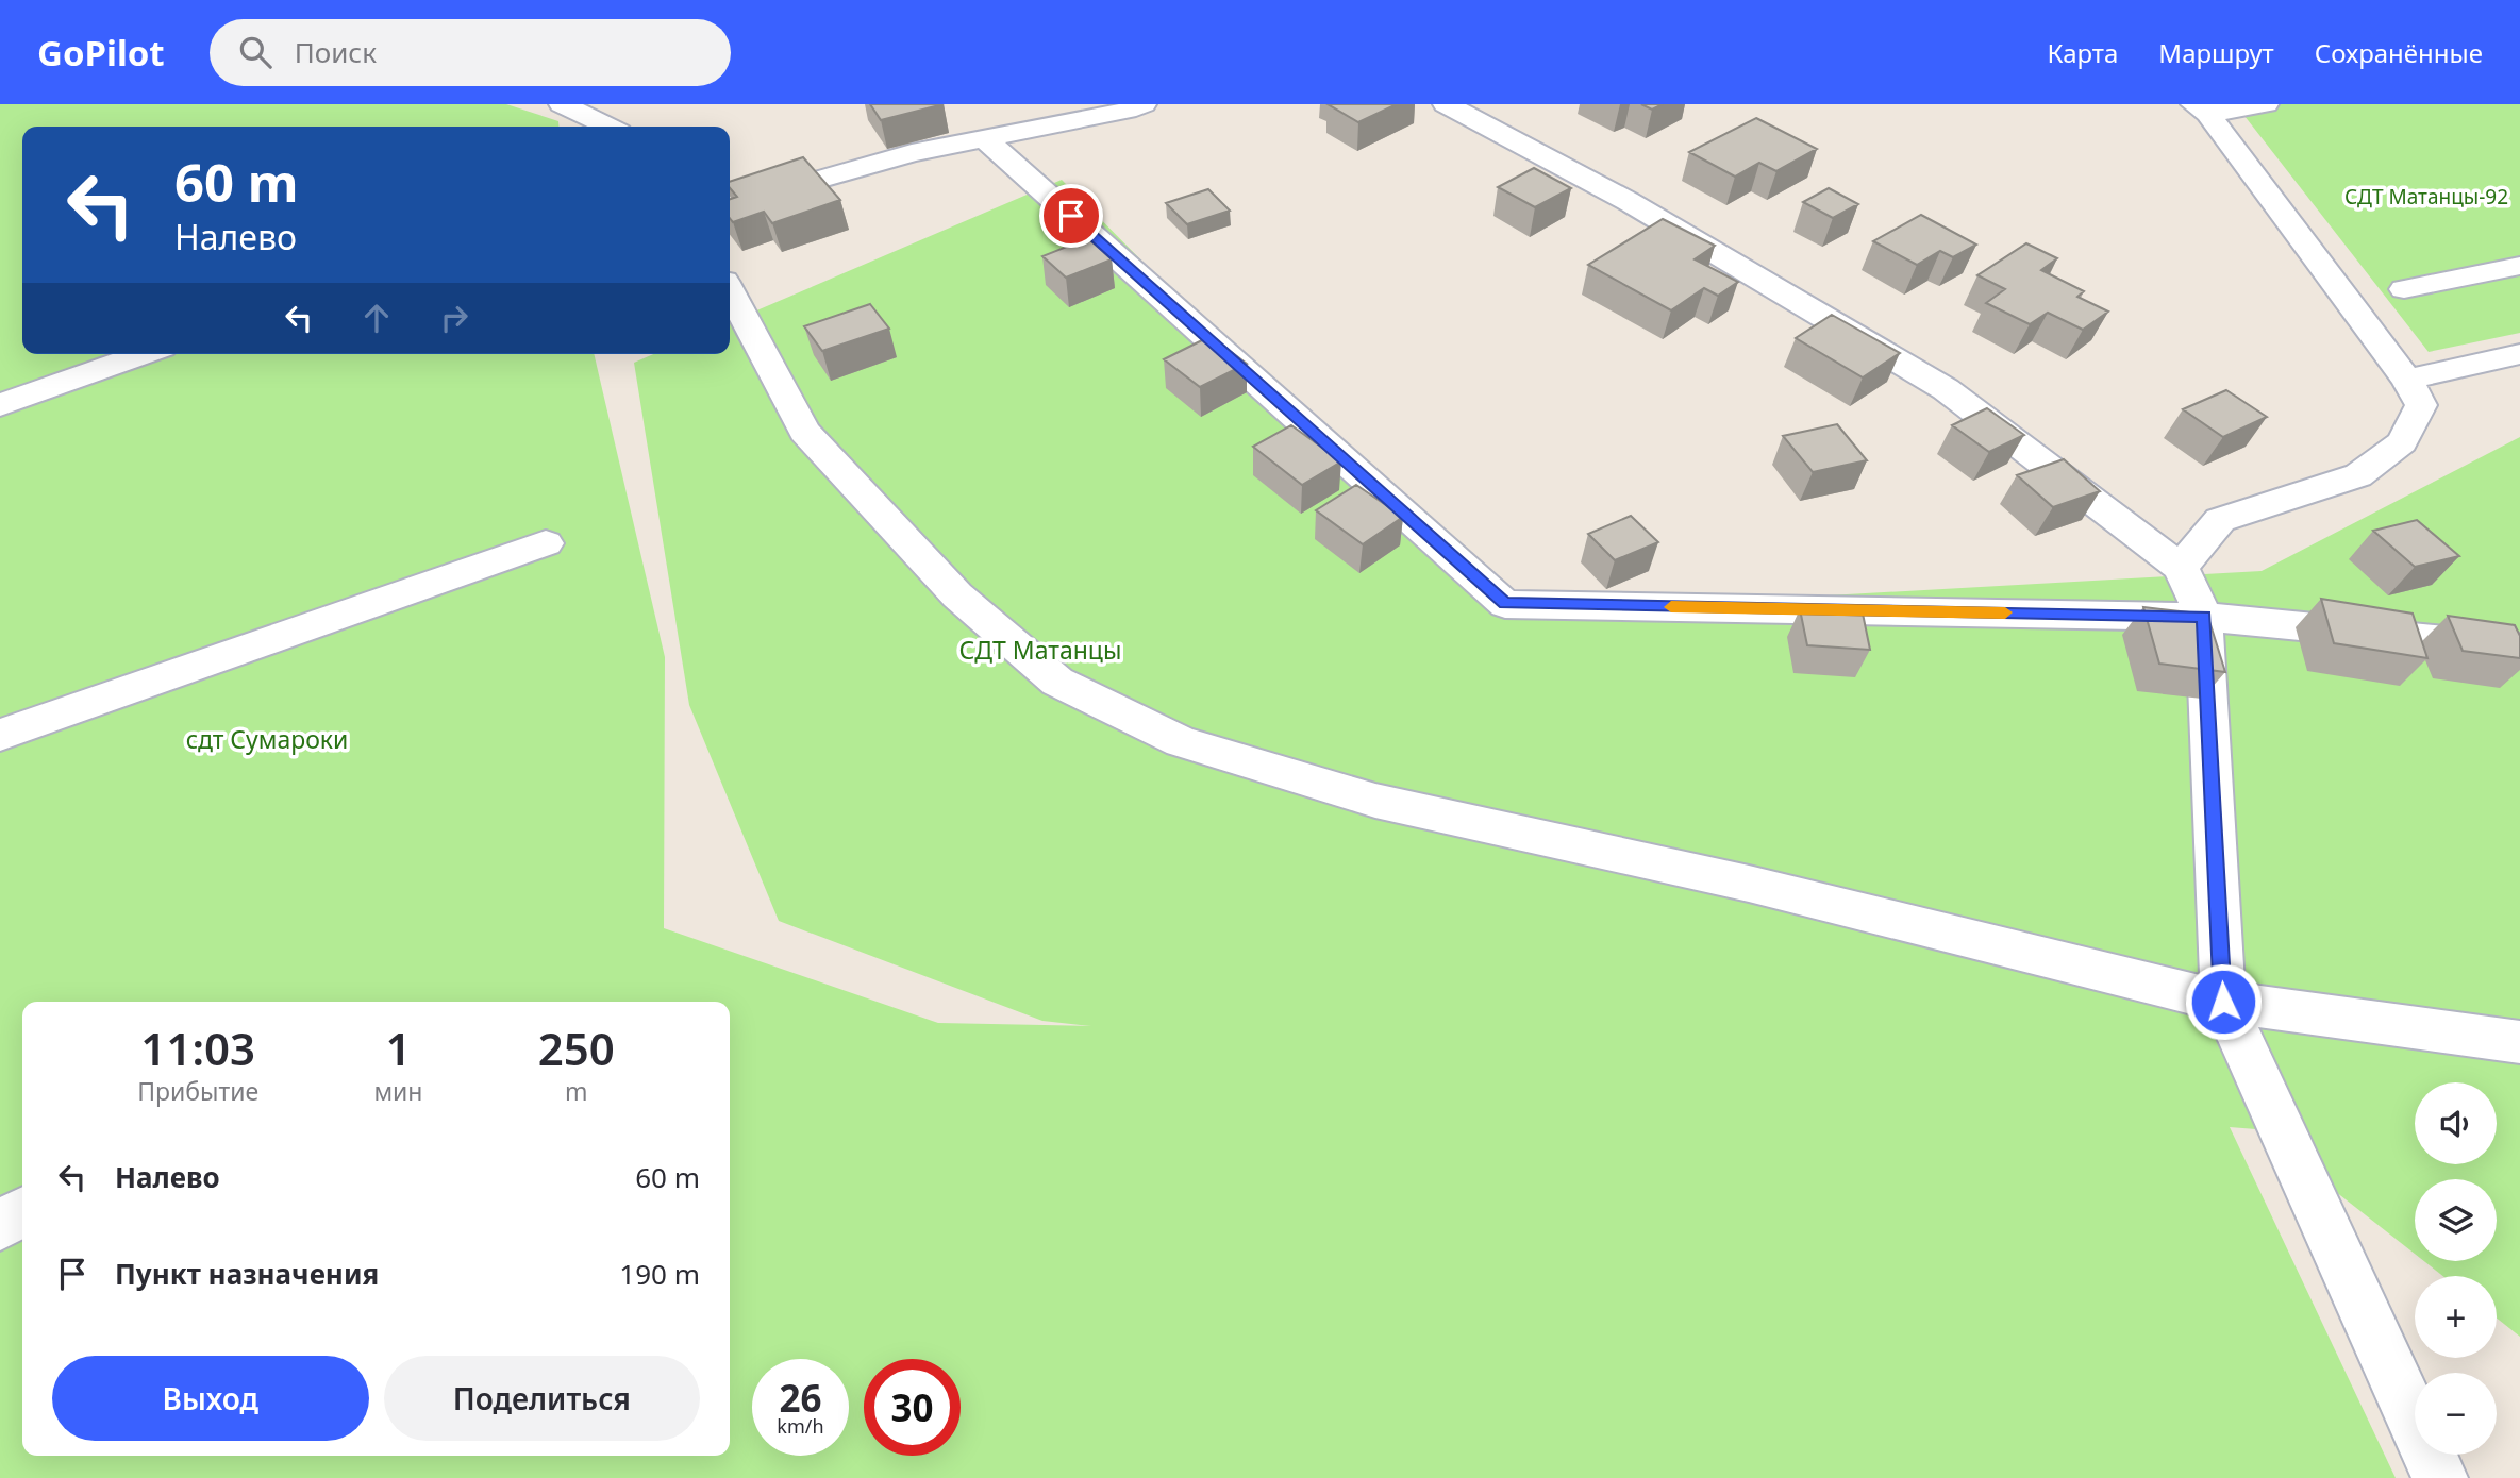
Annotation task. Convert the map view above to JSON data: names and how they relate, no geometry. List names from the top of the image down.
{
  "parks": ["СДТ Матанцы-92", "СДТ Матанцы", "сдт Сумароки"],
  "page": {
    "header": "GoPilot",
    "search": "Поиск",
    "nav": ["Карта", "Маршрут", "Сохранённые"],
    "turn": ["60 m", "Налево"],
    "eta": [
      "11:03",
      "Прибытие",
      "1",
      "мин",
      "250",
      "m"
    ],
    "map_buttons": ["+", "−"],
    "list": [
      {
        "name": "Налево",
        "value": "60 m"
      },
      {
        "name": "Пункт назначения",
        "value": "190 m"
      }
    ],
    "buttons": ["Выход", "Поделиться"],
    "speed": "26 km/h",
    "limit": "30"
  }
}
